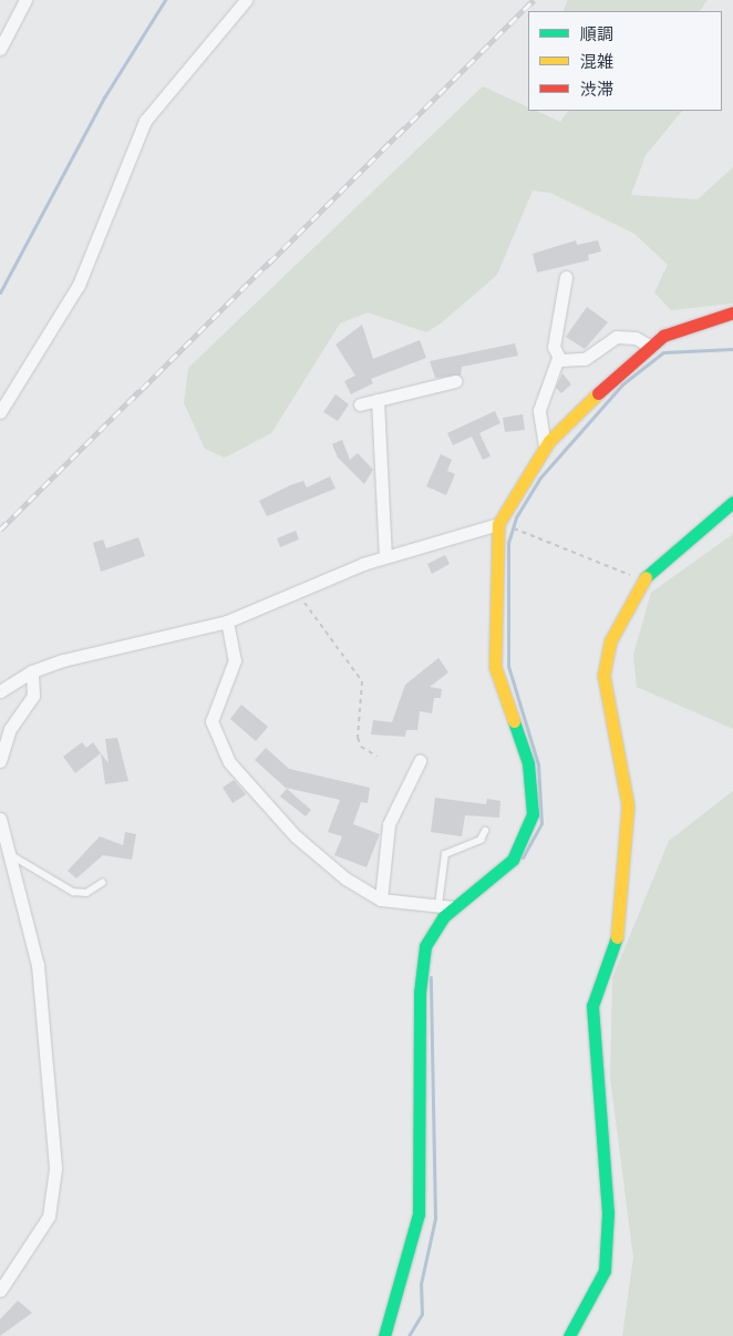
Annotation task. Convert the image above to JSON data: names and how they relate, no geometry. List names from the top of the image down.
{
  "legend": ["順調", "混雑", "渋滞"]
}
